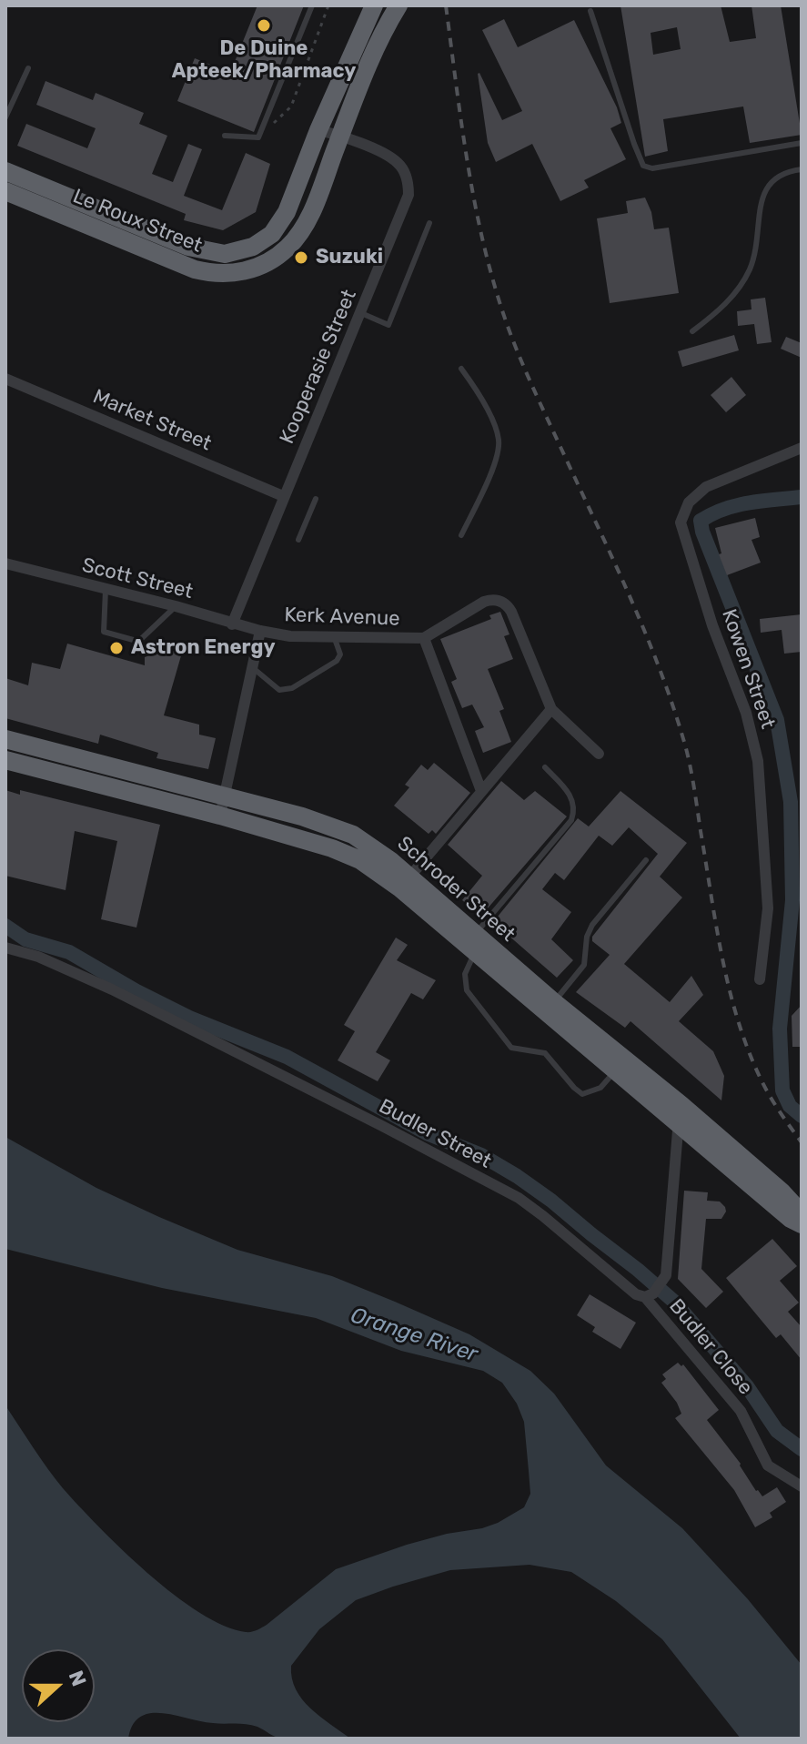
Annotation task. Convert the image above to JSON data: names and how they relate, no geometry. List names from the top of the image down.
{
  "streets": {
    "highway": ["Le Roux Street", "Schroder Street"],
    "street": [
      "Kooperasie Street",
      "Market Street",
      "Scott Street",
      "Kerk Avenue",
      "Kowen Street",
      "Budler Street",
      "Budler Close"
    ]
  },
  "crossings": [
    ["Le Roux Street", "Kooperasie Street"],
    ["Kooperasie Street", "Market Street"],
    ["Kooperasie Street", "Scott Street"],
    ["Scott Street", "Kerk Avenue"],
    ["Budler Street", "Budler Close"]
  ],
  "water": ["Orange River"],
  "places": ["De Duine Apteek/Pharmacy", "Suzuki", "Astron Energy"],
  "north": "right"
}
